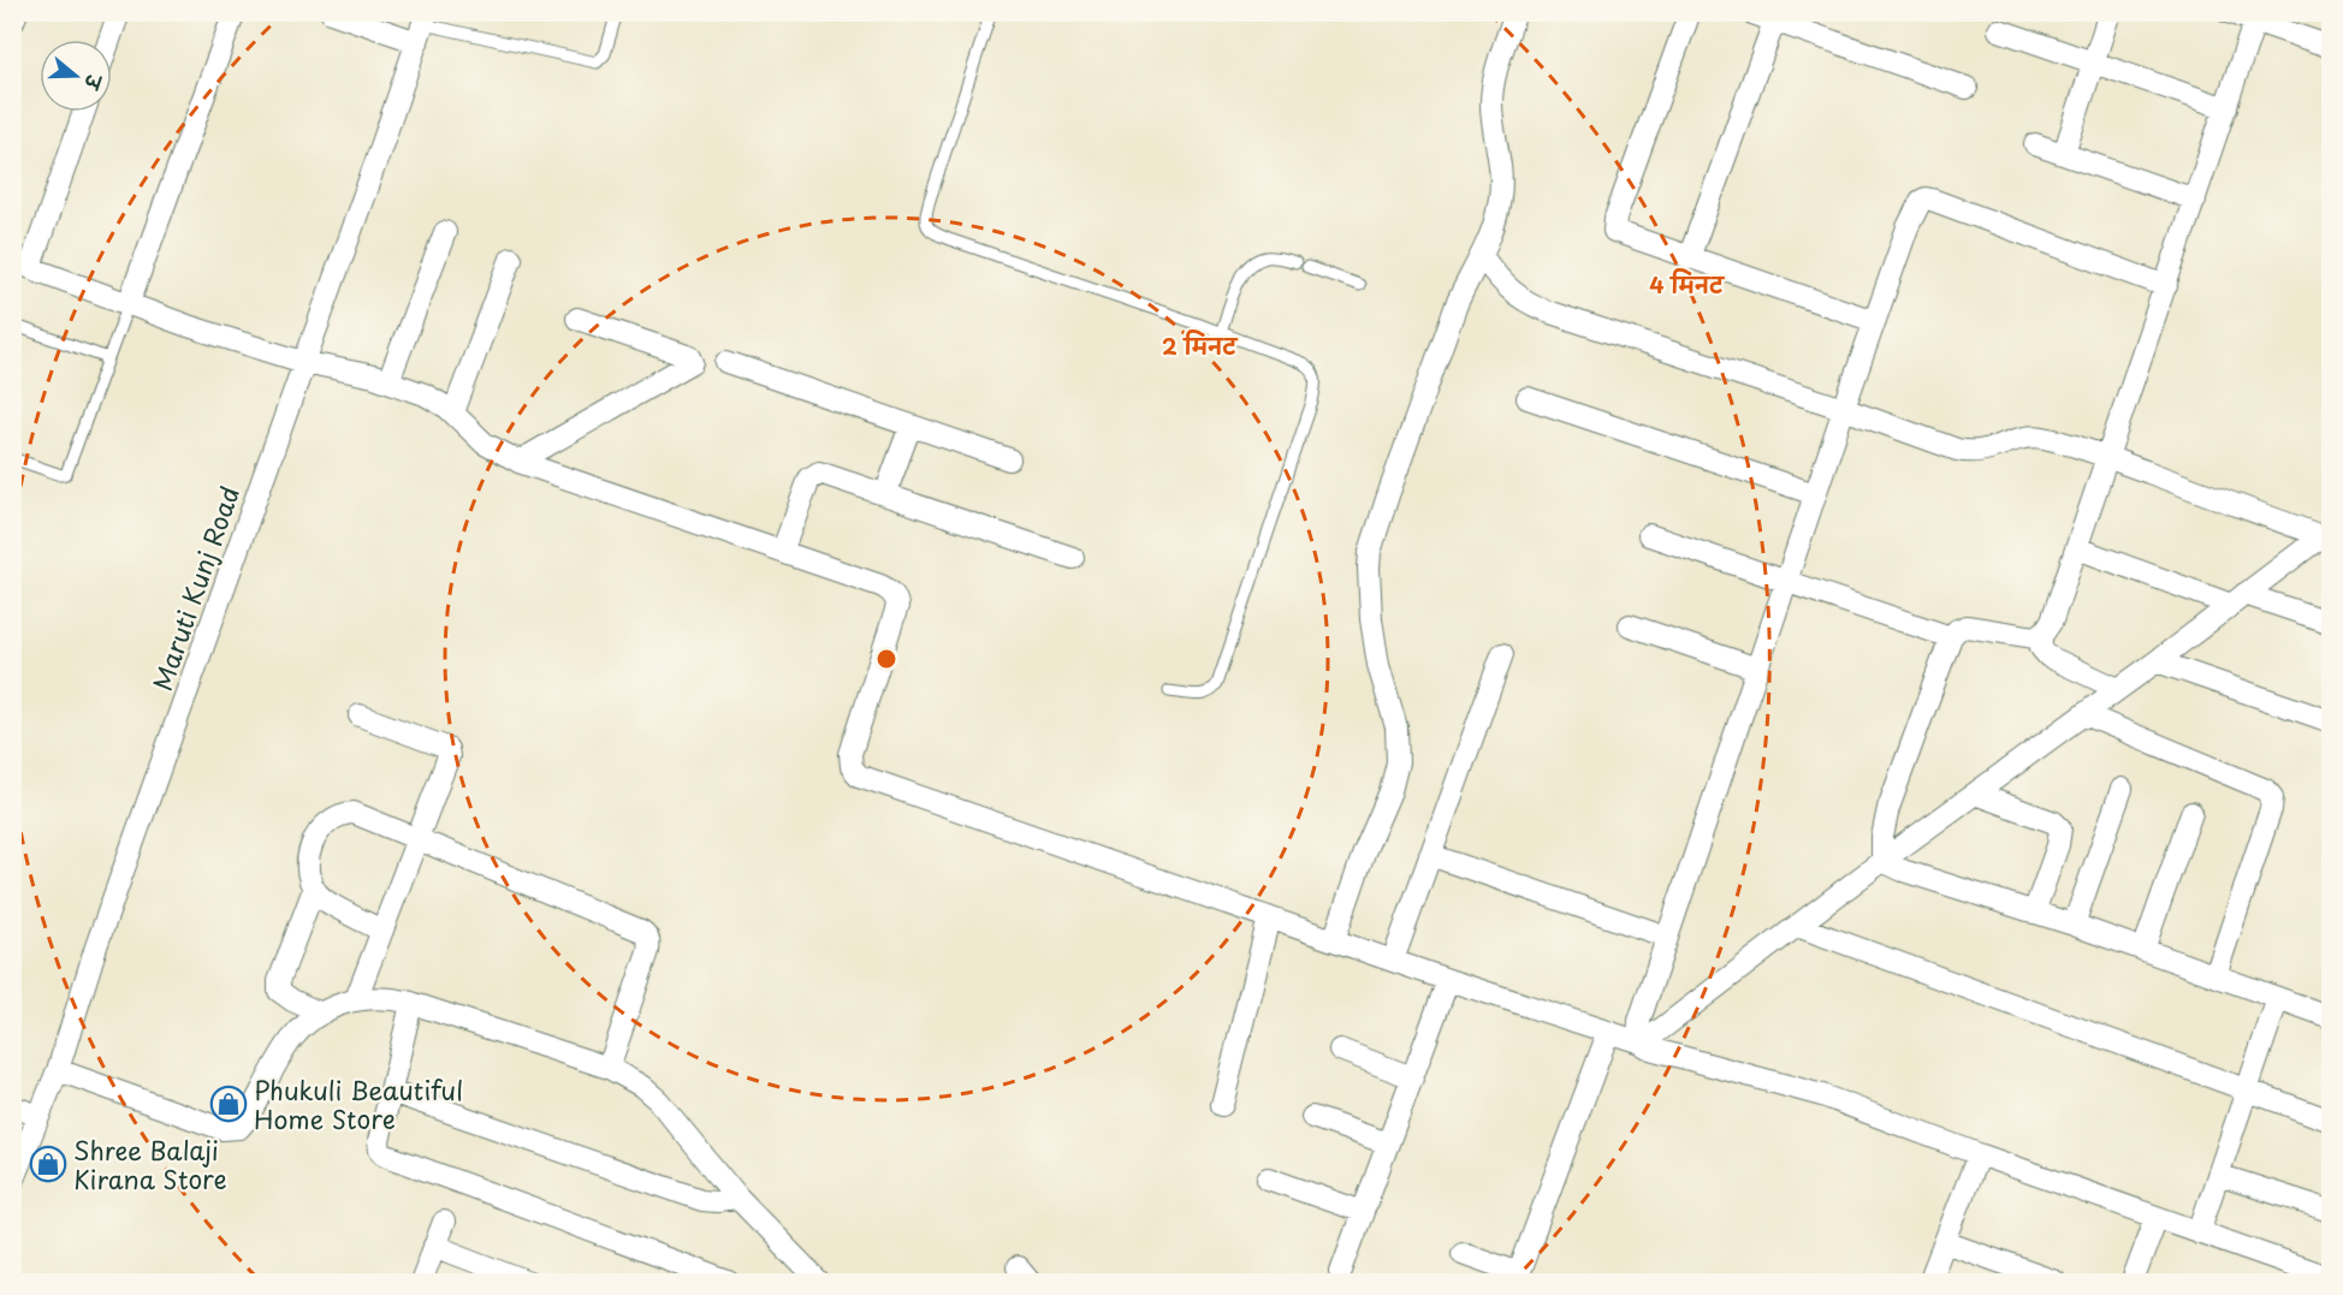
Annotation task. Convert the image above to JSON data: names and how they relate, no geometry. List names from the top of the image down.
{
  "streets": {
    "street": ["Maruti Kunj Road"]
  },
  "places": {
    "shop": ["Phukuli Beautiful Home Store", "Shree Balaji Kirana Store"]
  },
  "north": "right",
  "rings": ["4 मिनट", "2 मिनट"]
}
